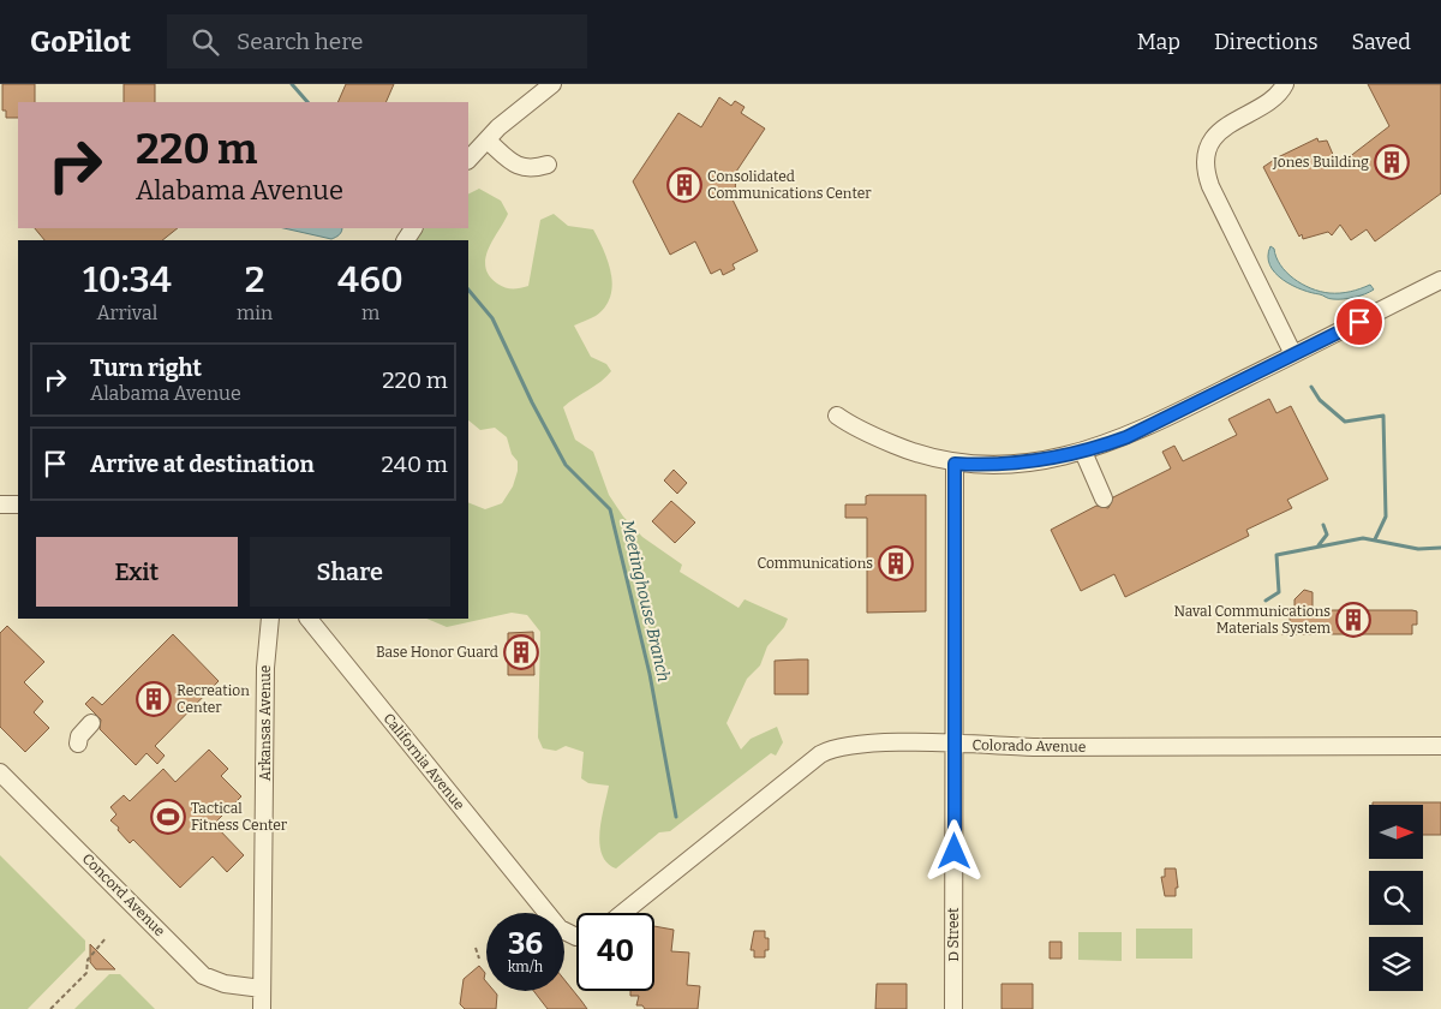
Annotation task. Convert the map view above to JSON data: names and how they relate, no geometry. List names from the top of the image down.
{
  "streets": {
    "street": [
      "Arkansas Avenue",
      "Colorado Avenue",
      "California Avenue",
      "Concord Avenue",
      "D Street"
    ]
  },
  "crossings": [
    ["Arkansas Avenue", "Concord Avenue"],
    ["Colorado Avenue", "D Street"]
  ],
  "water": ["Meetinghouse Branch"],
  "places": {
    "building": [
      "Jones Building",
      "Consolidated Communications Center",
      "Communications",
      "Naval Communications Materials System",
      "Base Honor Guard",
      "Recreation Center"
    ],
    "sports": ["Tactical Fitness Center"]
  },
  "north": "right",
  "page": {
    "header": "GoPilot",
    "search": "Search here",
    "nav": ["Map", "Directions", "Saved"],
    "turn": ["220 m", "Alabama Avenue"],
    "eta": [
      "10:34",
      "Arrival",
      "2",
      "min",
      "460",
      "m"
    ],
    "list": [
      {
        "name": "Turn right",
        "note": "Alabama Avenue",
        "value": "220 m"
      },
      {
        "name": "Arrive at destination",
        "value": "240 m"
      }
    ],
    "buttons": ["Exit", "Share"],
    "speed": "36 km/h",
    "limit": "40"
  }
}
